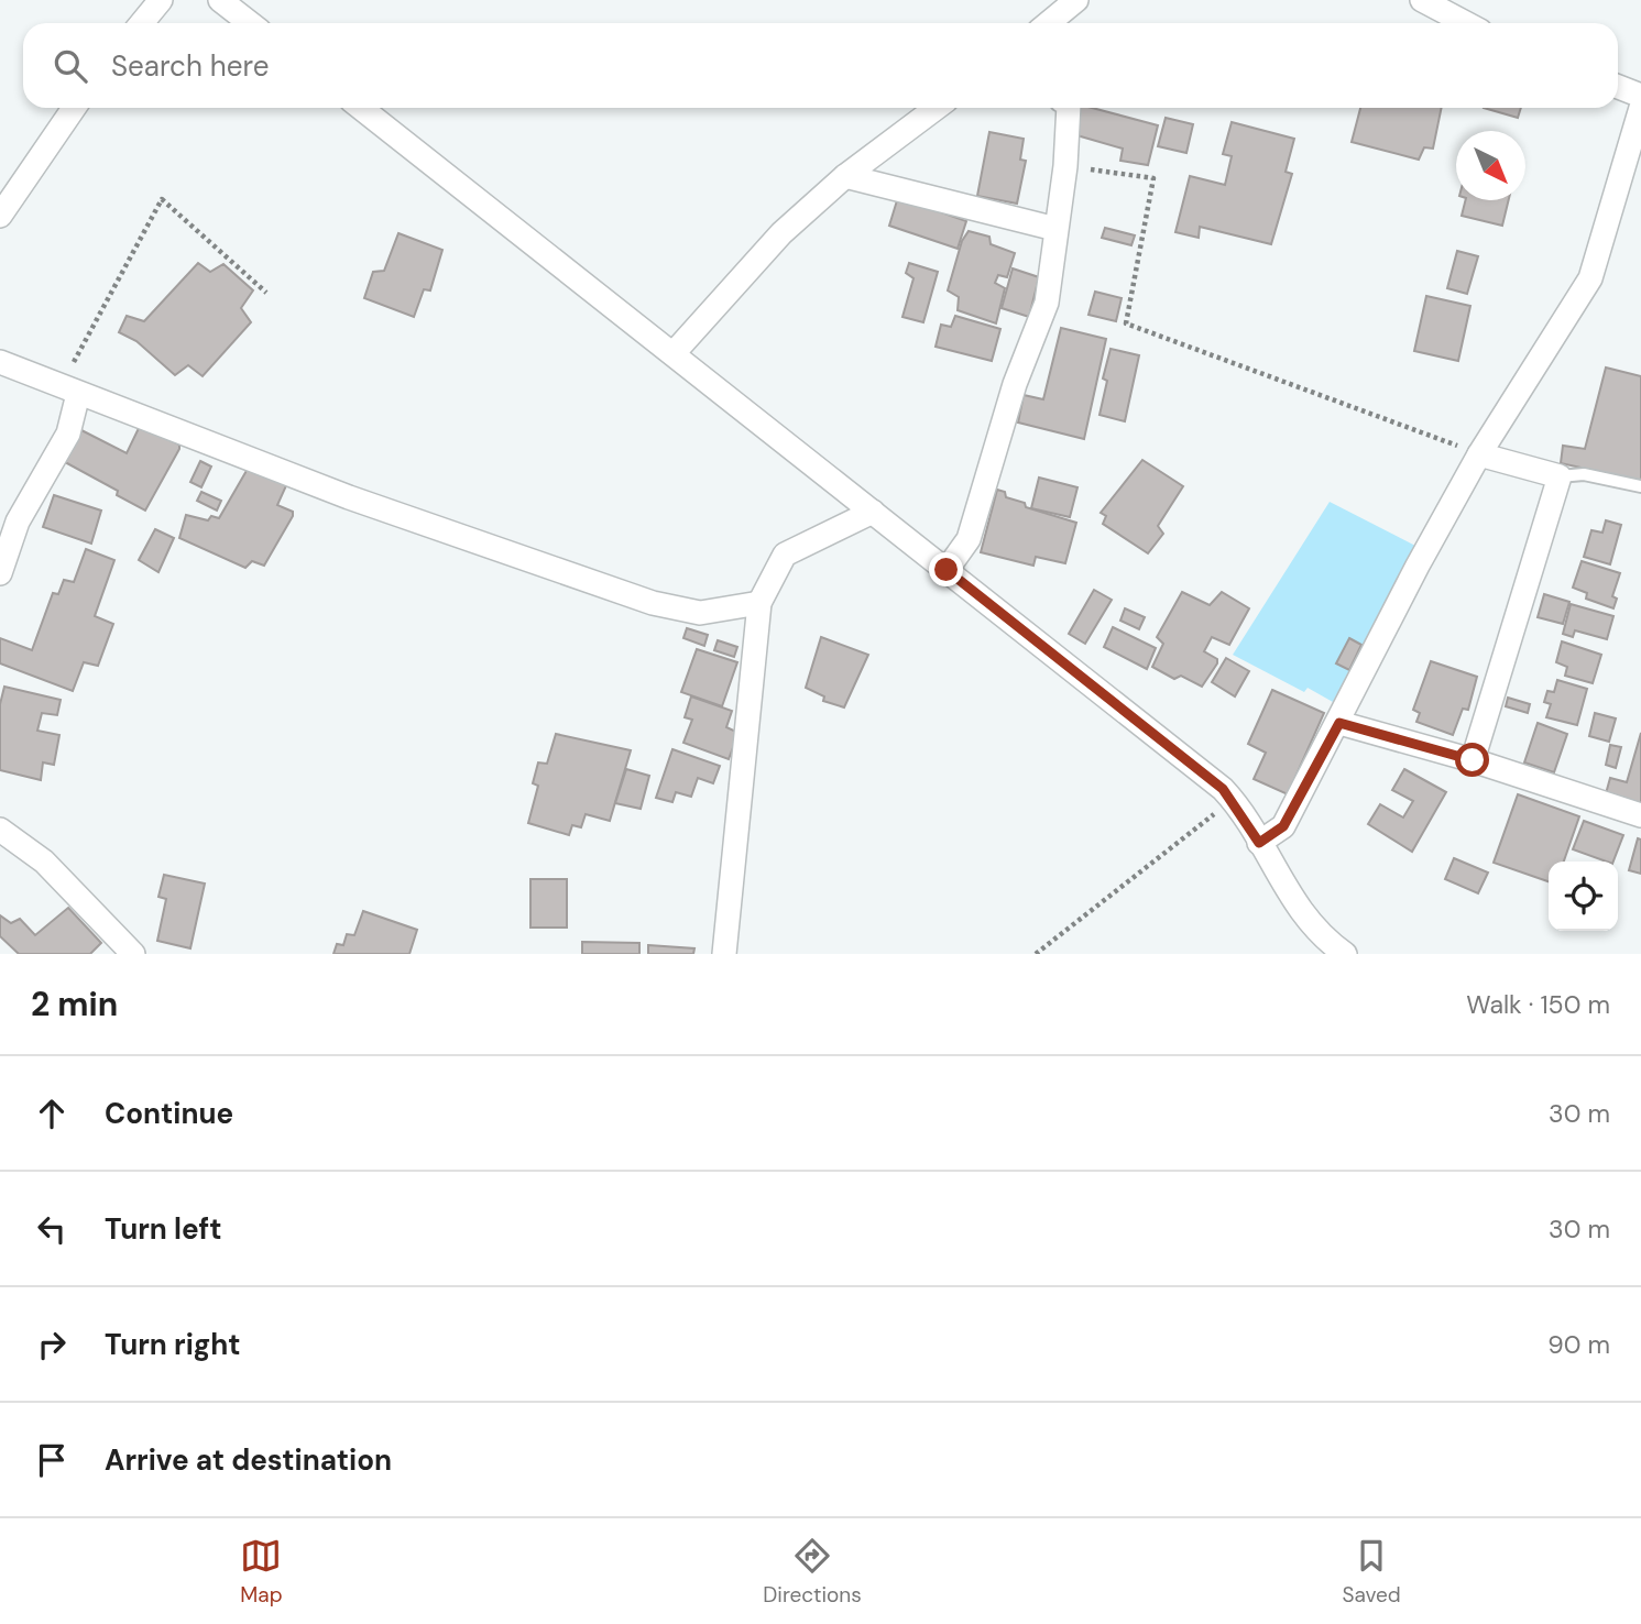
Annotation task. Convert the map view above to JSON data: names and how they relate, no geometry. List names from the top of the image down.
{
  "north": "bottom right",
  "page": {
    "search": "Search here",
    "heading": ["2 min", "Walk · 150 m"],
    "list": [
      ["Continue", "30 m"],
      ["Turn left", "30 m"],
      ["Turn right", "90 m"],
      "Arrive at destination"
    ],
    "nav": ["Map", "Directions", "Saved"]
  }
}
